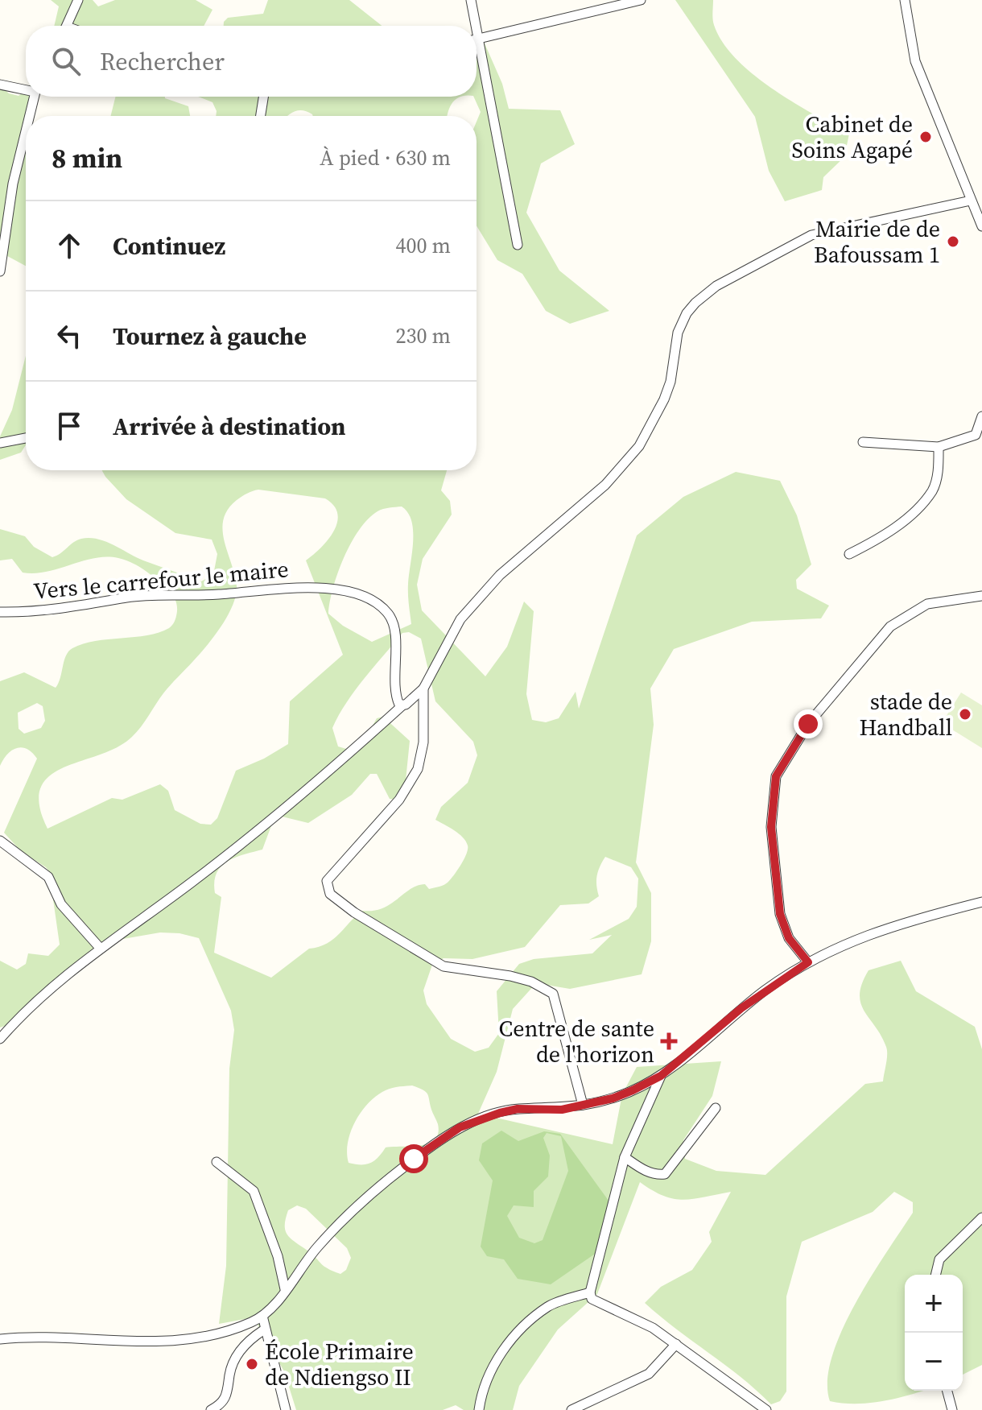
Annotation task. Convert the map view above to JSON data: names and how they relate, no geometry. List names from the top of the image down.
{
  "streets": {
    "street": ["Vers le carrefour le maire"]
  },
  "places": {
    "other": [
      "Cabinet de Soins Agapé",
      "Mairie de de Bafoussam 1",
      "stade de Handball",
      "École Primaire de Ndiengso II"
    ],
    "health": ["Centre de sante de l'horizon"]
  },
  "page": {
    "search": "Rechercher",
    "heading": ["8 min", "À pied · 630 m"],
    "list": [
      ["Continuez", "400 m"],
      ["Tournez à gauche", "230 m"],
      "Arrivée à destination"
    ],
    "map_buttons": ["+", "−"]
  }
}
